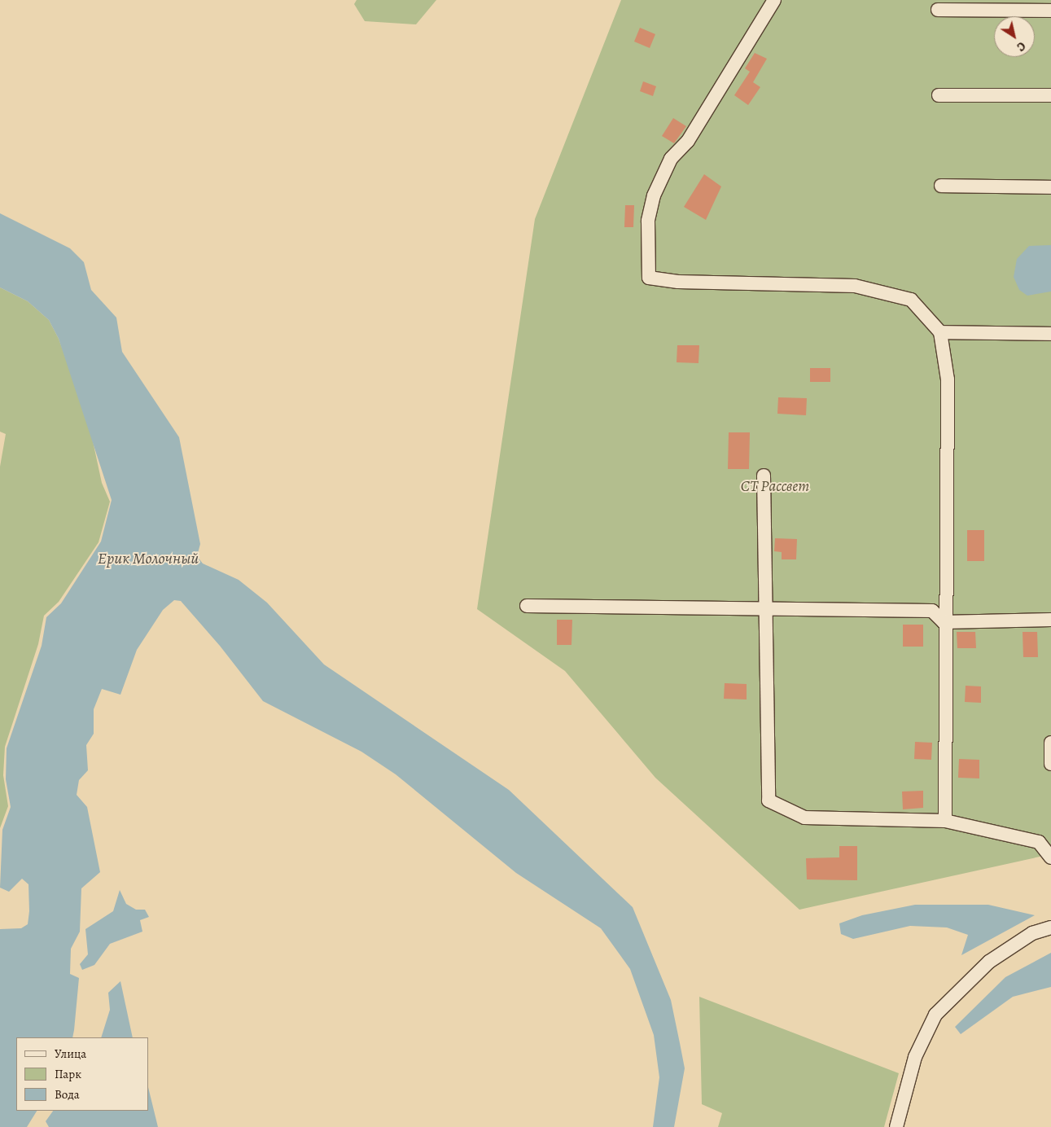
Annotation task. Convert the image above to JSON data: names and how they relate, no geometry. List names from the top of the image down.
{
  "water": ["Ерик Молочный"],
  "parks": ["СТ Рассвет"],
  "legend": ["Улица", "Парк", "Вода"],
  "north": "bottom right"
}
